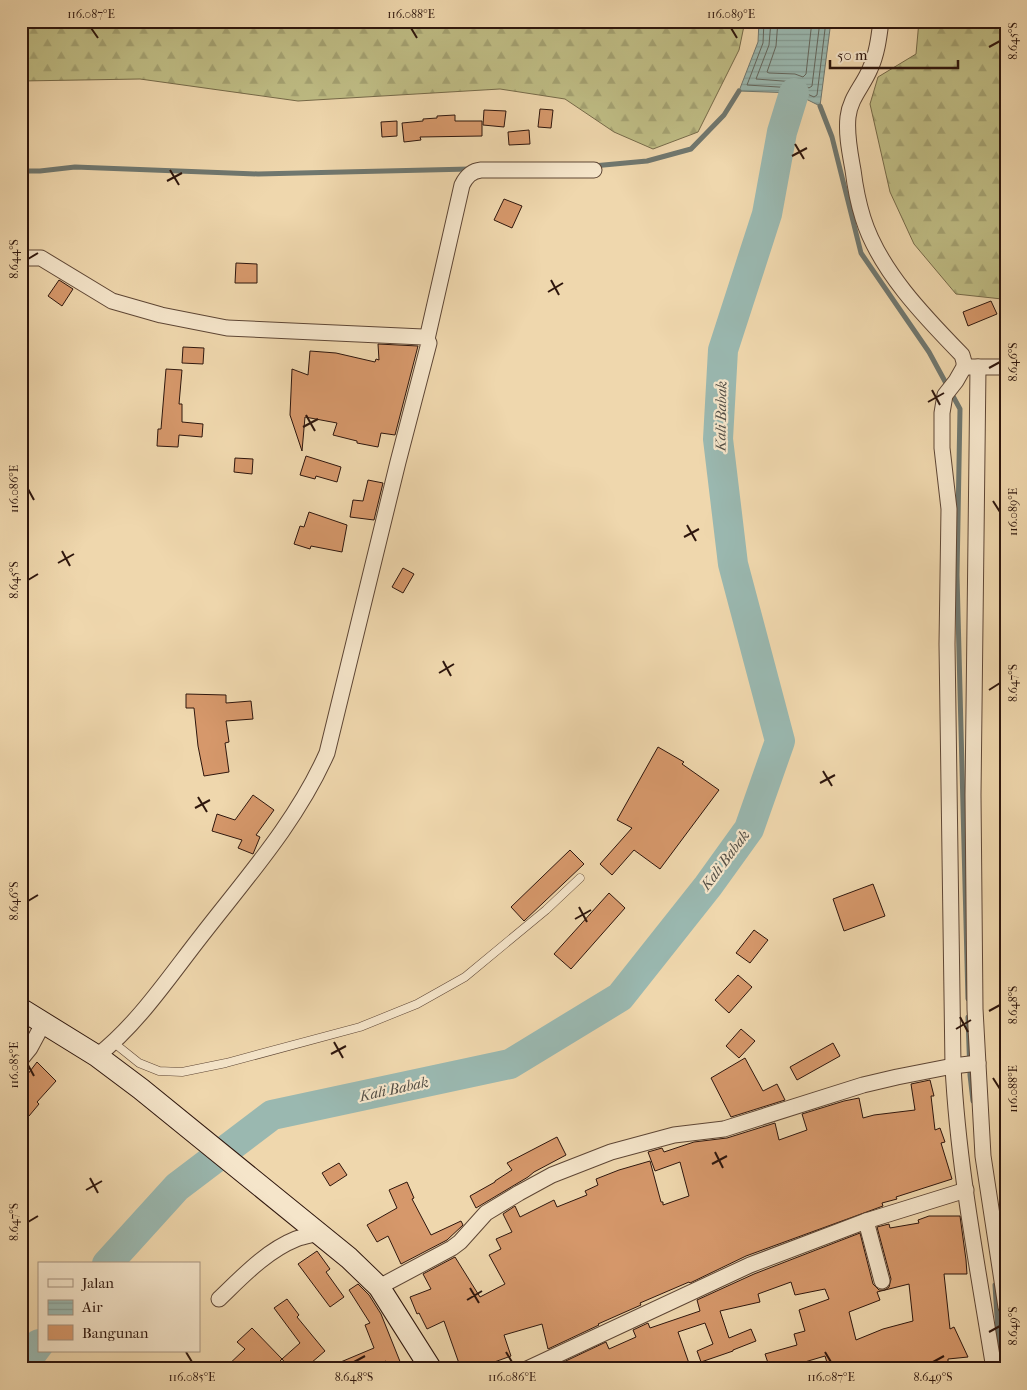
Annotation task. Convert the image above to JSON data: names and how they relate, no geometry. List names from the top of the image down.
{
  "water": ["Kali Babak"],
  "legend": ["Jalan", "Air", "Bangunan"],
  "scale_bar": "50 m",
  "coordinates": [
    "116.087°E",
    "116.088°E",
    "116.089°E",
    "8.645°S",
    "8.644°S",
    "8.646°S",
    "116.086°E",
    "8.647°S",
    "8.648°S",
    "116.085°E",
    "8.649°S"
  ]
}
